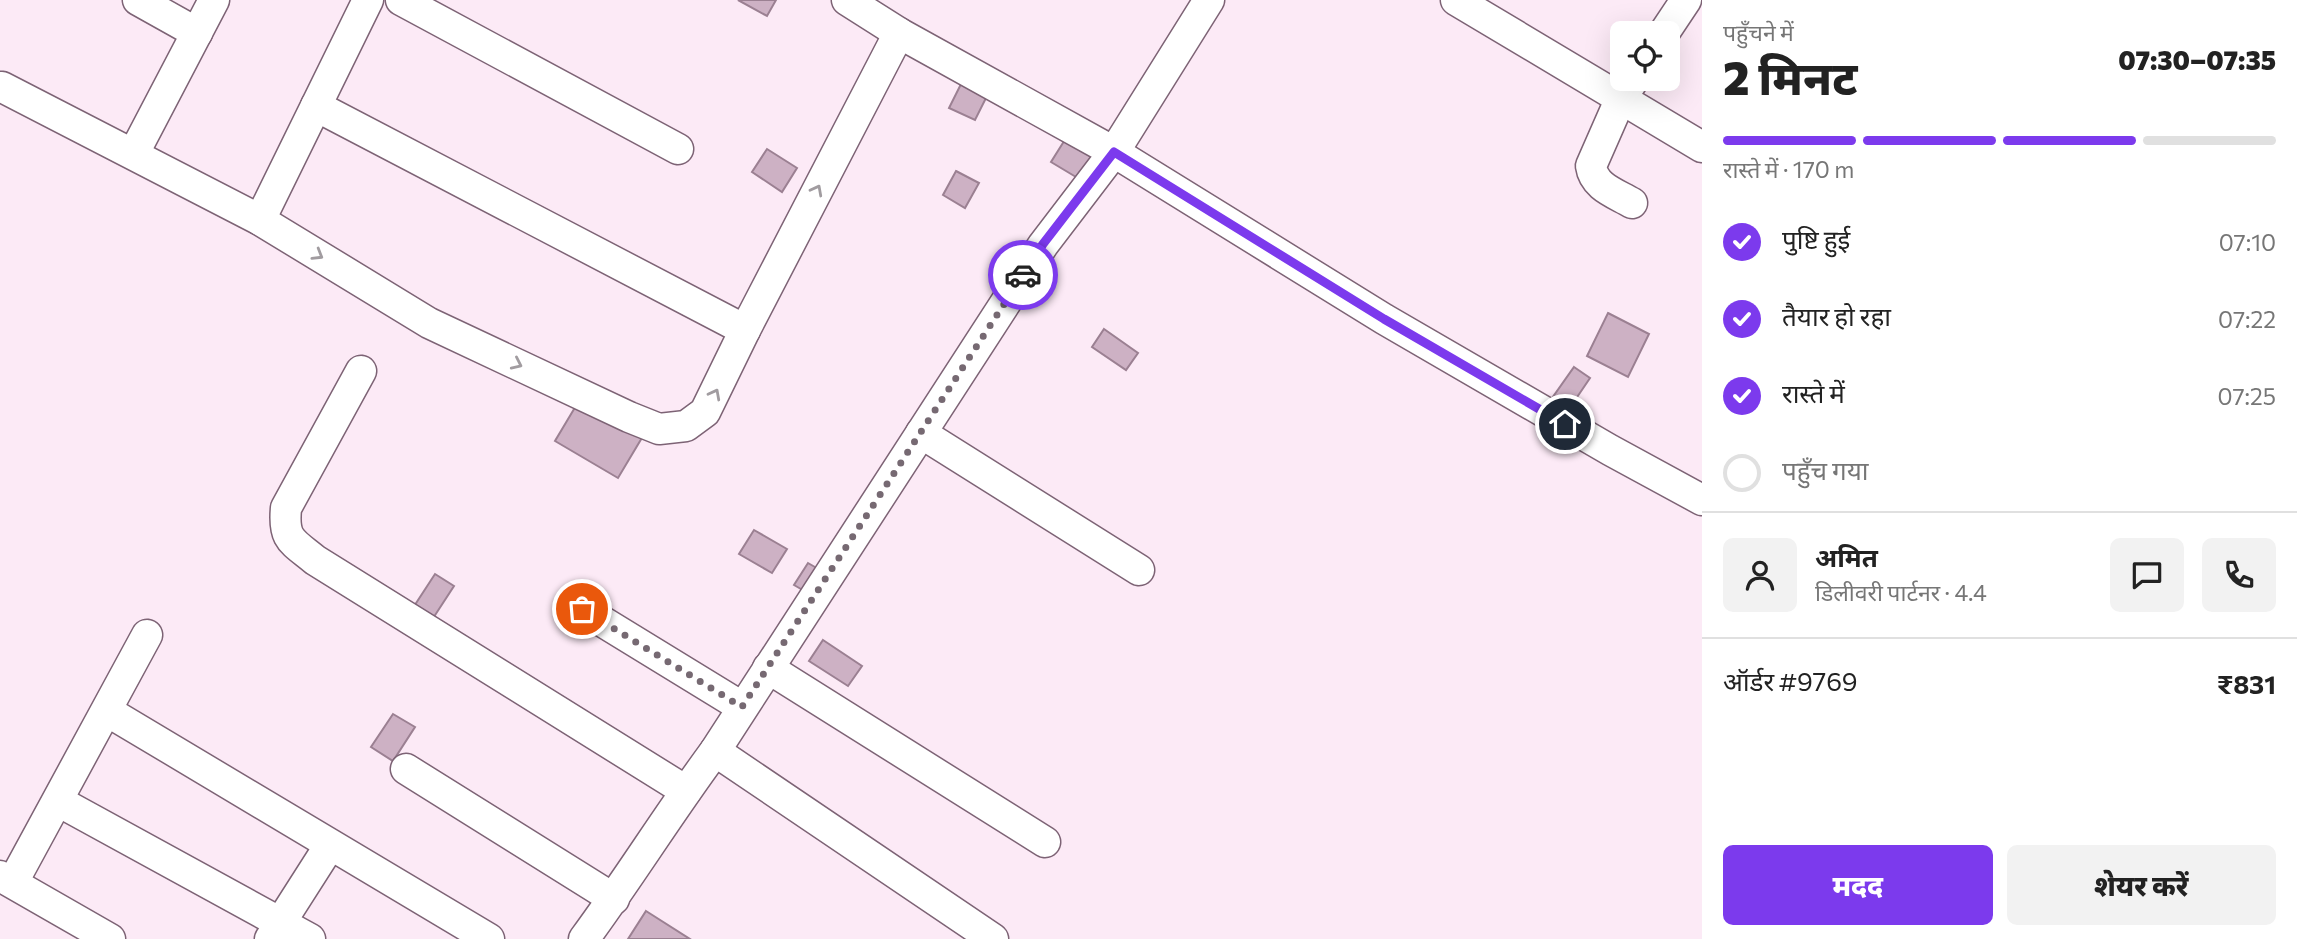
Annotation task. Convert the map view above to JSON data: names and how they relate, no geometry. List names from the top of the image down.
{
  "page": {
    "heading": ["2 मिनट", "पहुँचने में", "07:30–07:35"],
    "panel": [
      "अमित",
      "डिलीवरी पार्टनर · 4.4",
      "ऑर्डर #9769",
      "₹831"
    ],
    "bar": "रास्ते में · 170 m",
    "list": [
      ["पुष्टि हुई", "07:10"],
      ["तैयार हो रहा", "07:22"],
      ["रास्ते में", "07:25"],
      "पहुँच गया"
    ],
    "buttons": ["मदद", "शेयर करें"]
  }
}
